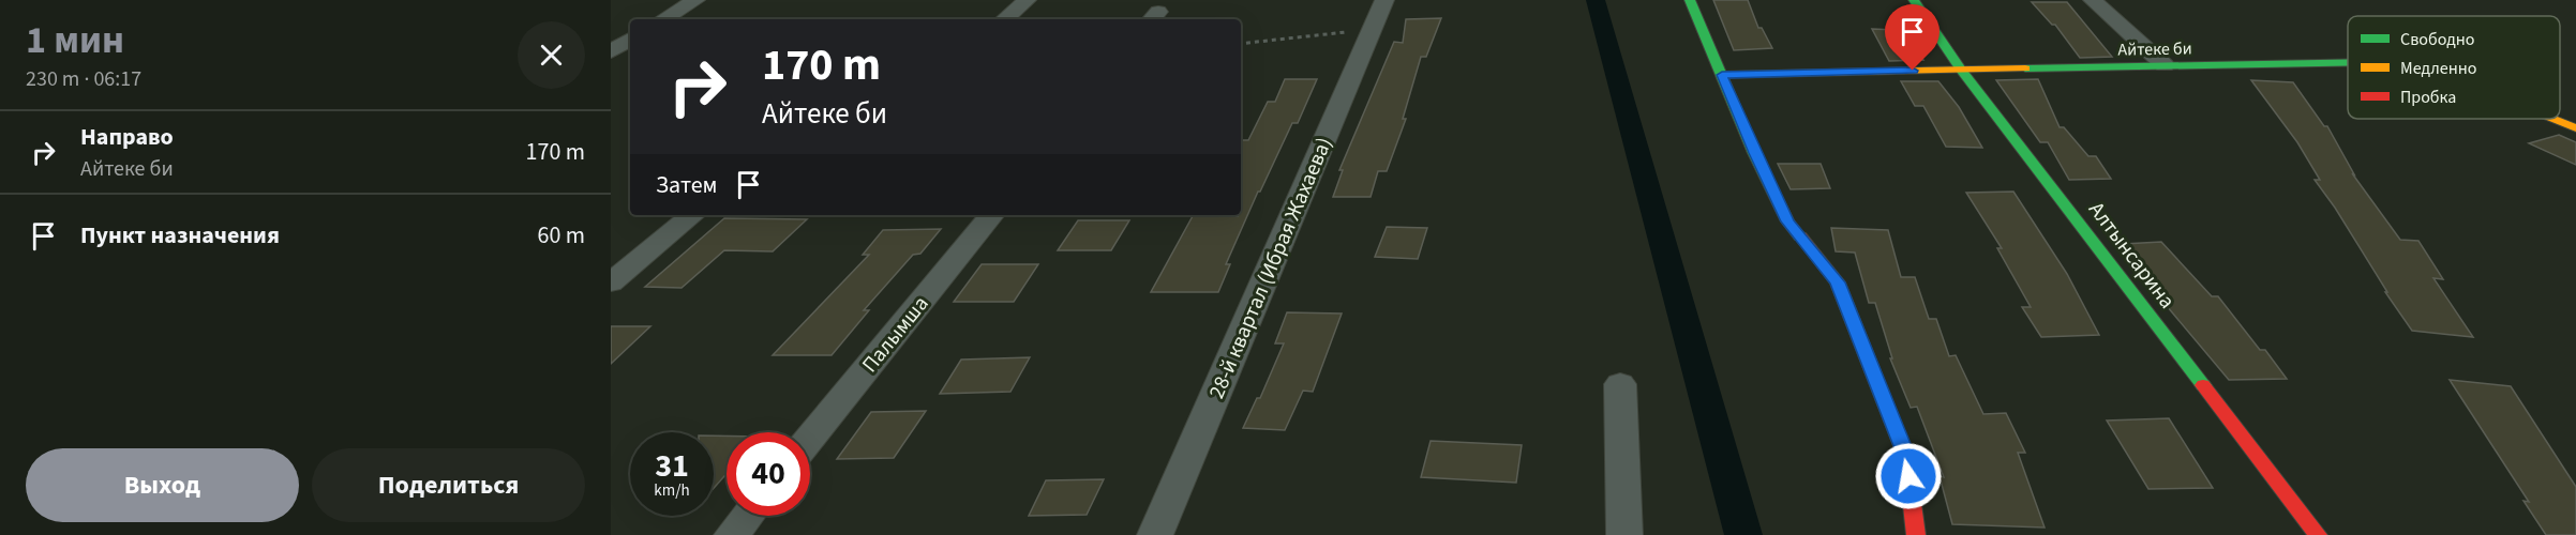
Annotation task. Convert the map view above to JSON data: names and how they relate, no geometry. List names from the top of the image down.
{
  "streets": {
    "street": [
      "Айтеке би",
      "Алтынсарина",
      "28-й квартал (Ибрая Жахаева)",
      "Палымша"
    ]
  },
  "crossings": [
    ["Айтеке би", "Алтынсарина"]
  ],
  "legend": ["Свободно", "Медленно", "Пробка"],
  "page": {
    "heading": ["1 мин", "230 m · 06:17"],
    "turn": ["170 m", "Айтеке би"],
    "list": [
      {
        "name": "Направо",
        "note": "Айтеке би",
        "value": "170 m"
      },
      {
        "name": "Пункт назначения",
        "value": "60 m"
      }
    ],
    "then": "Затем",
    "speed": "31 km/h",
    "limit": "40",
    "buttons": ["Выход", "Поделиться"]
  }
}
